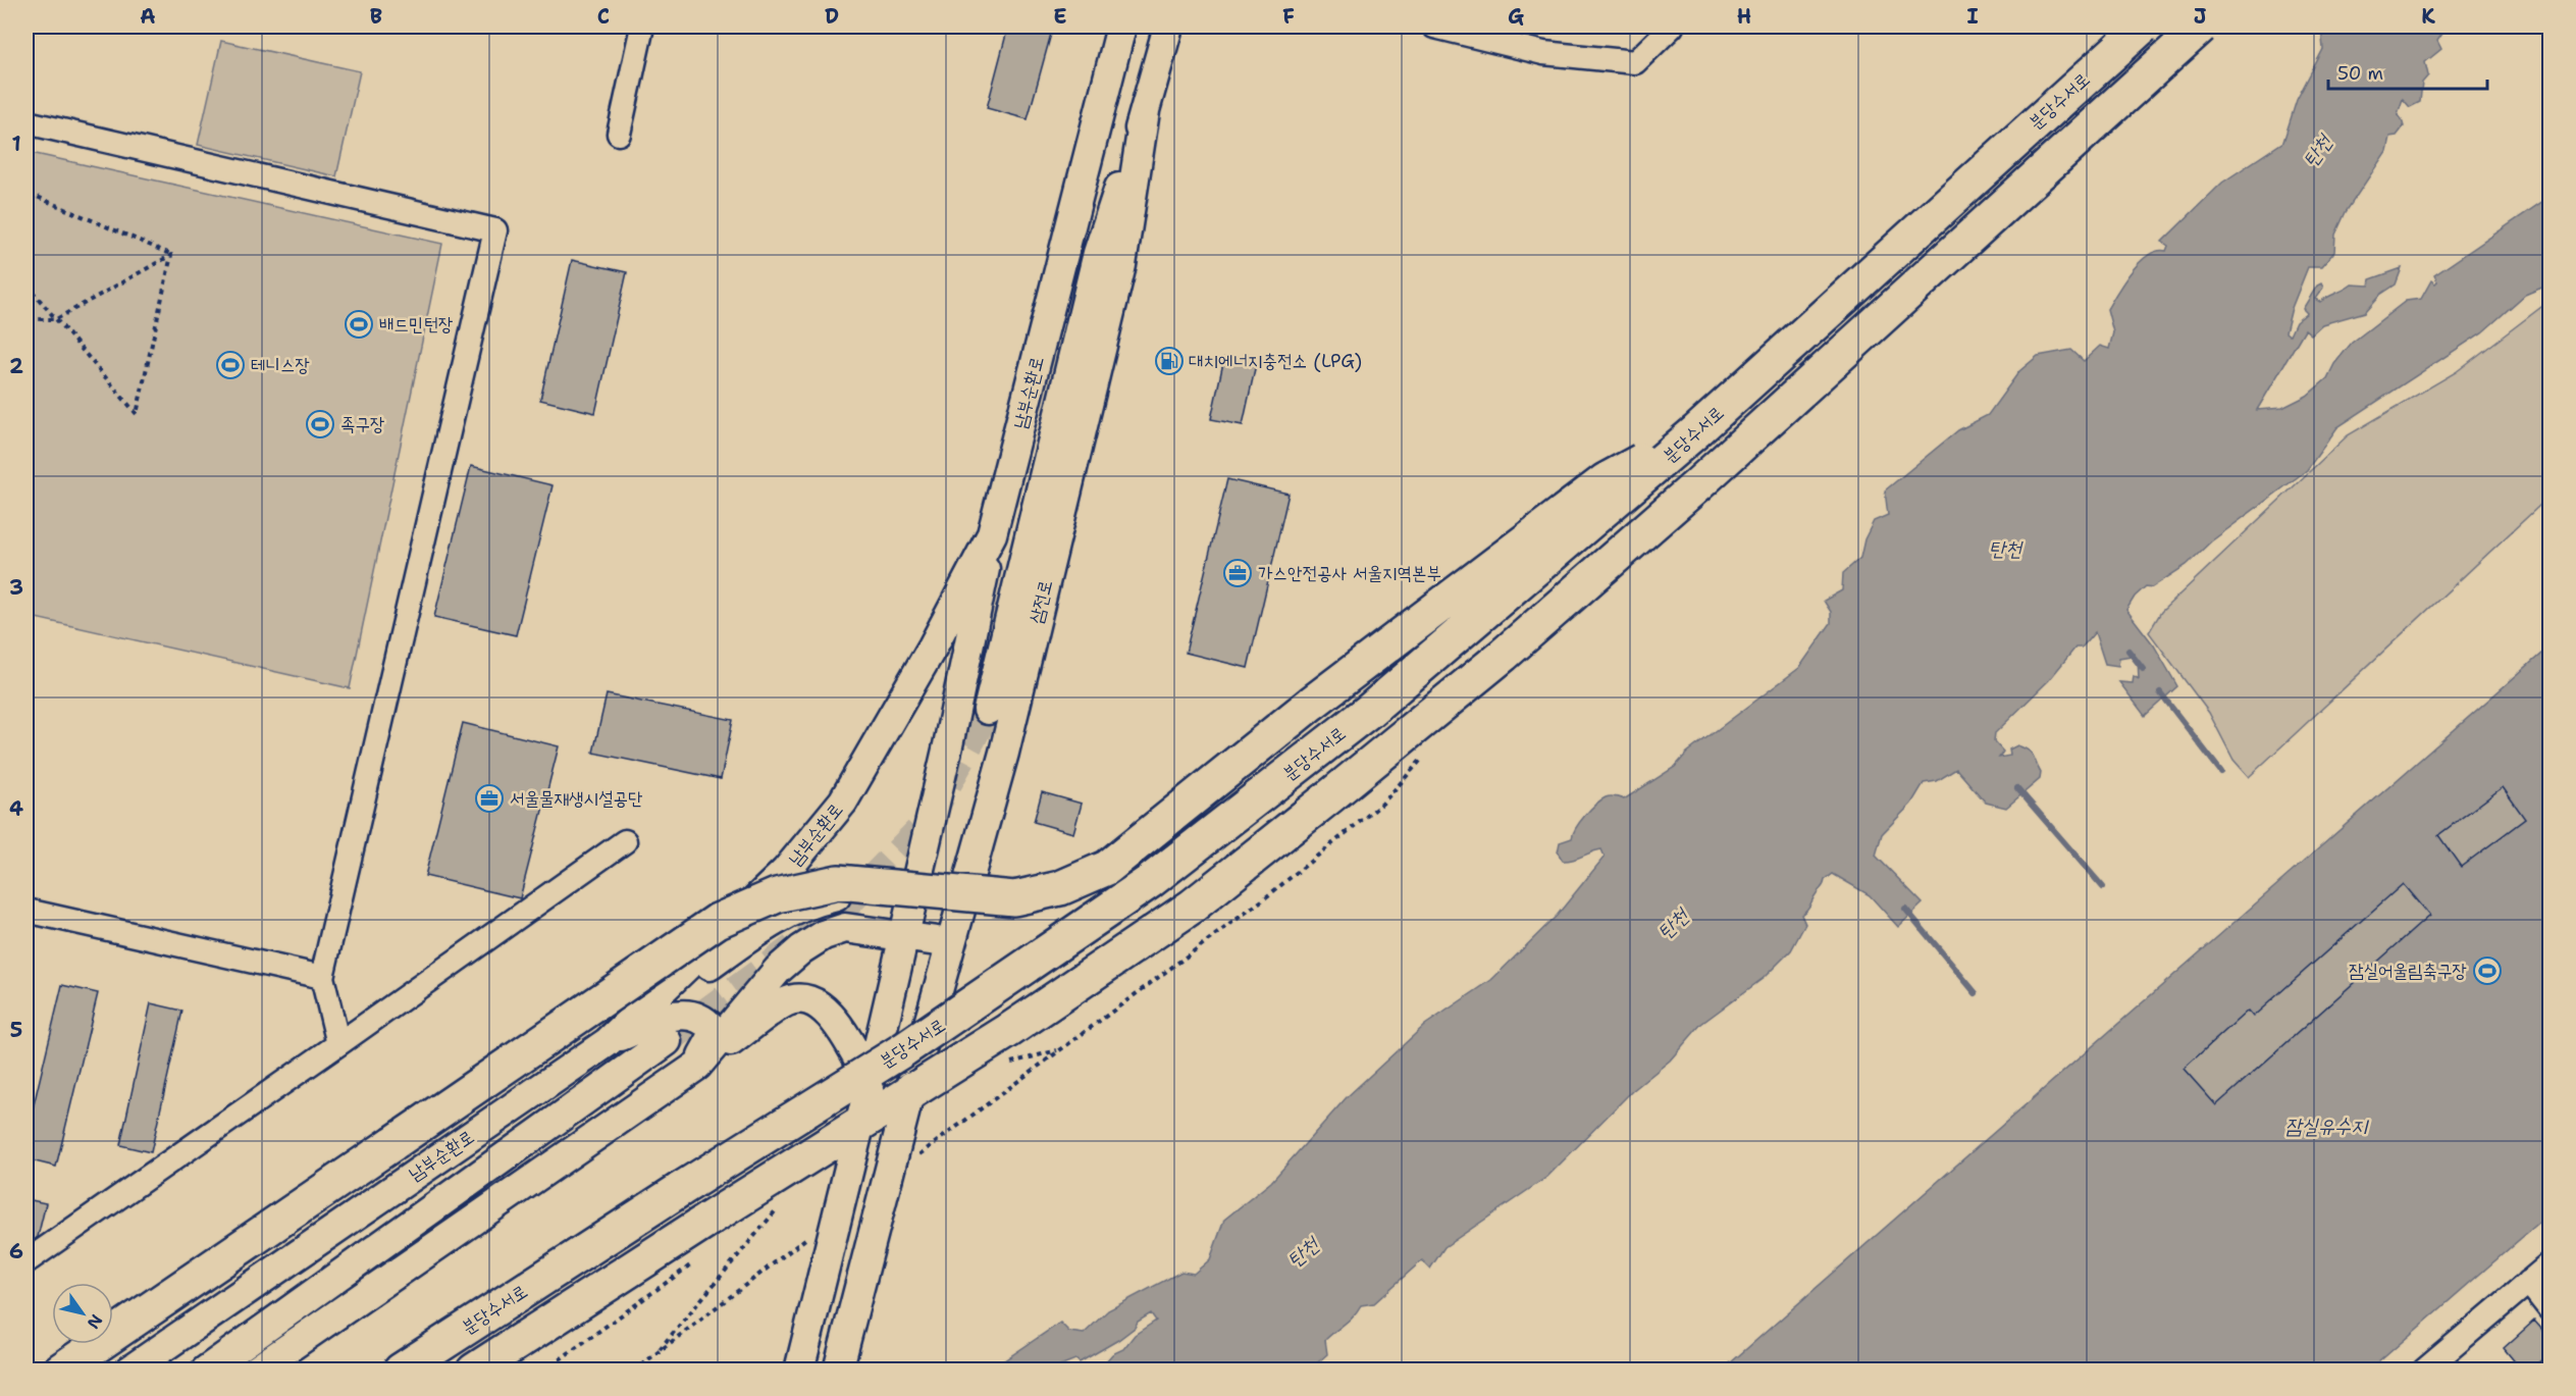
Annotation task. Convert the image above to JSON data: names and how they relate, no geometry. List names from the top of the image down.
{
  "streets": {
    "highway": ["분당수서로"],
    "main road": ["남부순환로", "삼전로"]
  },
  "crossings": [
    ["남부순환로", "삼전로"]
  ],
  "water": ["탄천", "잠실유수지"],
  "places": {
    "sports": [
      "배드민턴장",
      "테니스장",
      "족구장",
      "잠실어울림축구장"
    ],
    "fuel station": ["대치에너지충전소 (LPG)"],
    "office": ["가스안전공사 서울지역본부", "서울물재생시설공단"]
  },
  "scale_bar": "50 m",
  "north": "bottom right",
  "grid": {
    "columns": [
      "A",
      "B",
      "C",
      "D",
      "E",
      "F",
      "G",
      "H",
      "I",
      "J",
      "K"
    ],
    "rows": [
      "1",
      "2",
      "3",
      "4",
      "5",
      "6"
    ]
  }
}
